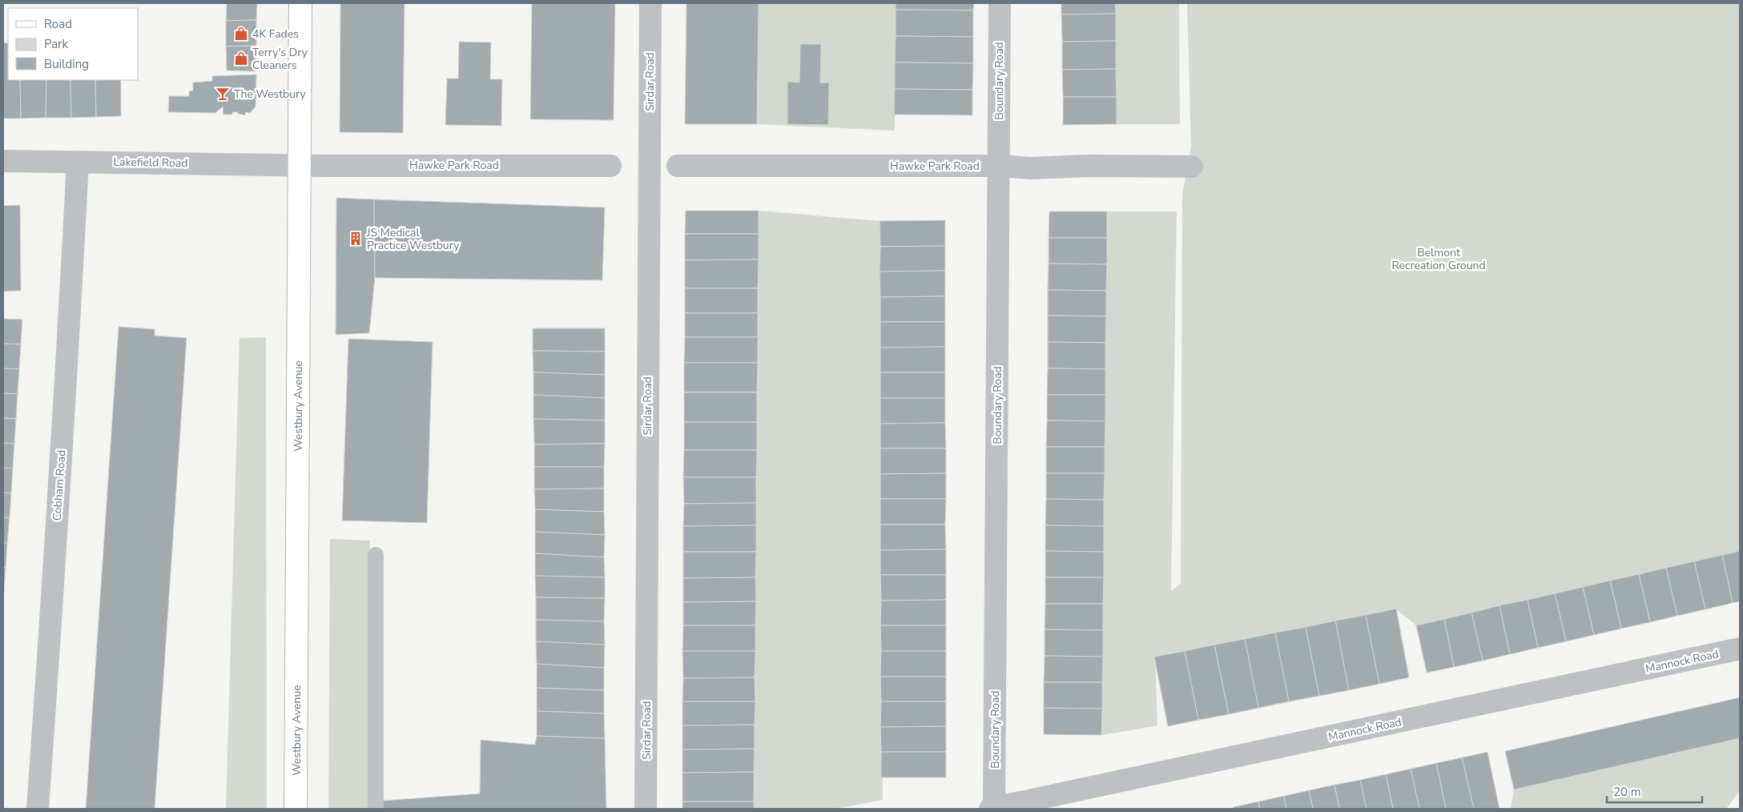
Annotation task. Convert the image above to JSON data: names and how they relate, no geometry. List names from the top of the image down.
{
  "streets": {
    "main road": ["Westbury Avenue"],
    "street": [
      "Boundary Road",
      "Sirdar Road",
      "Lakefield Road",
      "Hawke Park Road",
      "Cobham Road",
      "Mannock Road"
    ]
  },
  "crossings": [
    ["Boundary Road", "Hawke Park Road"],
    ["Boundary Road", "Mannock Road"],
    ["Lakefield Road", "Hawke Park Road"],
    ["Lakefield Road", "Westbury Avenue"],
    ["Lakefield Road", "Cobham Road"],
    ["Hawke Park Road", "Westbury Avenue"]
  ],
  "parks": ["Belmont Recreation Ground"],
  "places": {
    "shop": ["4K Fades", "Terry's Dry Cleaners"],
    "bar": ["The Westbury"],
    "building": ["JS Medical Practice Westbury"]
  },
  "legend": ["Road", "Park", "Building"],
  "scale_bar": "20 m"
}
